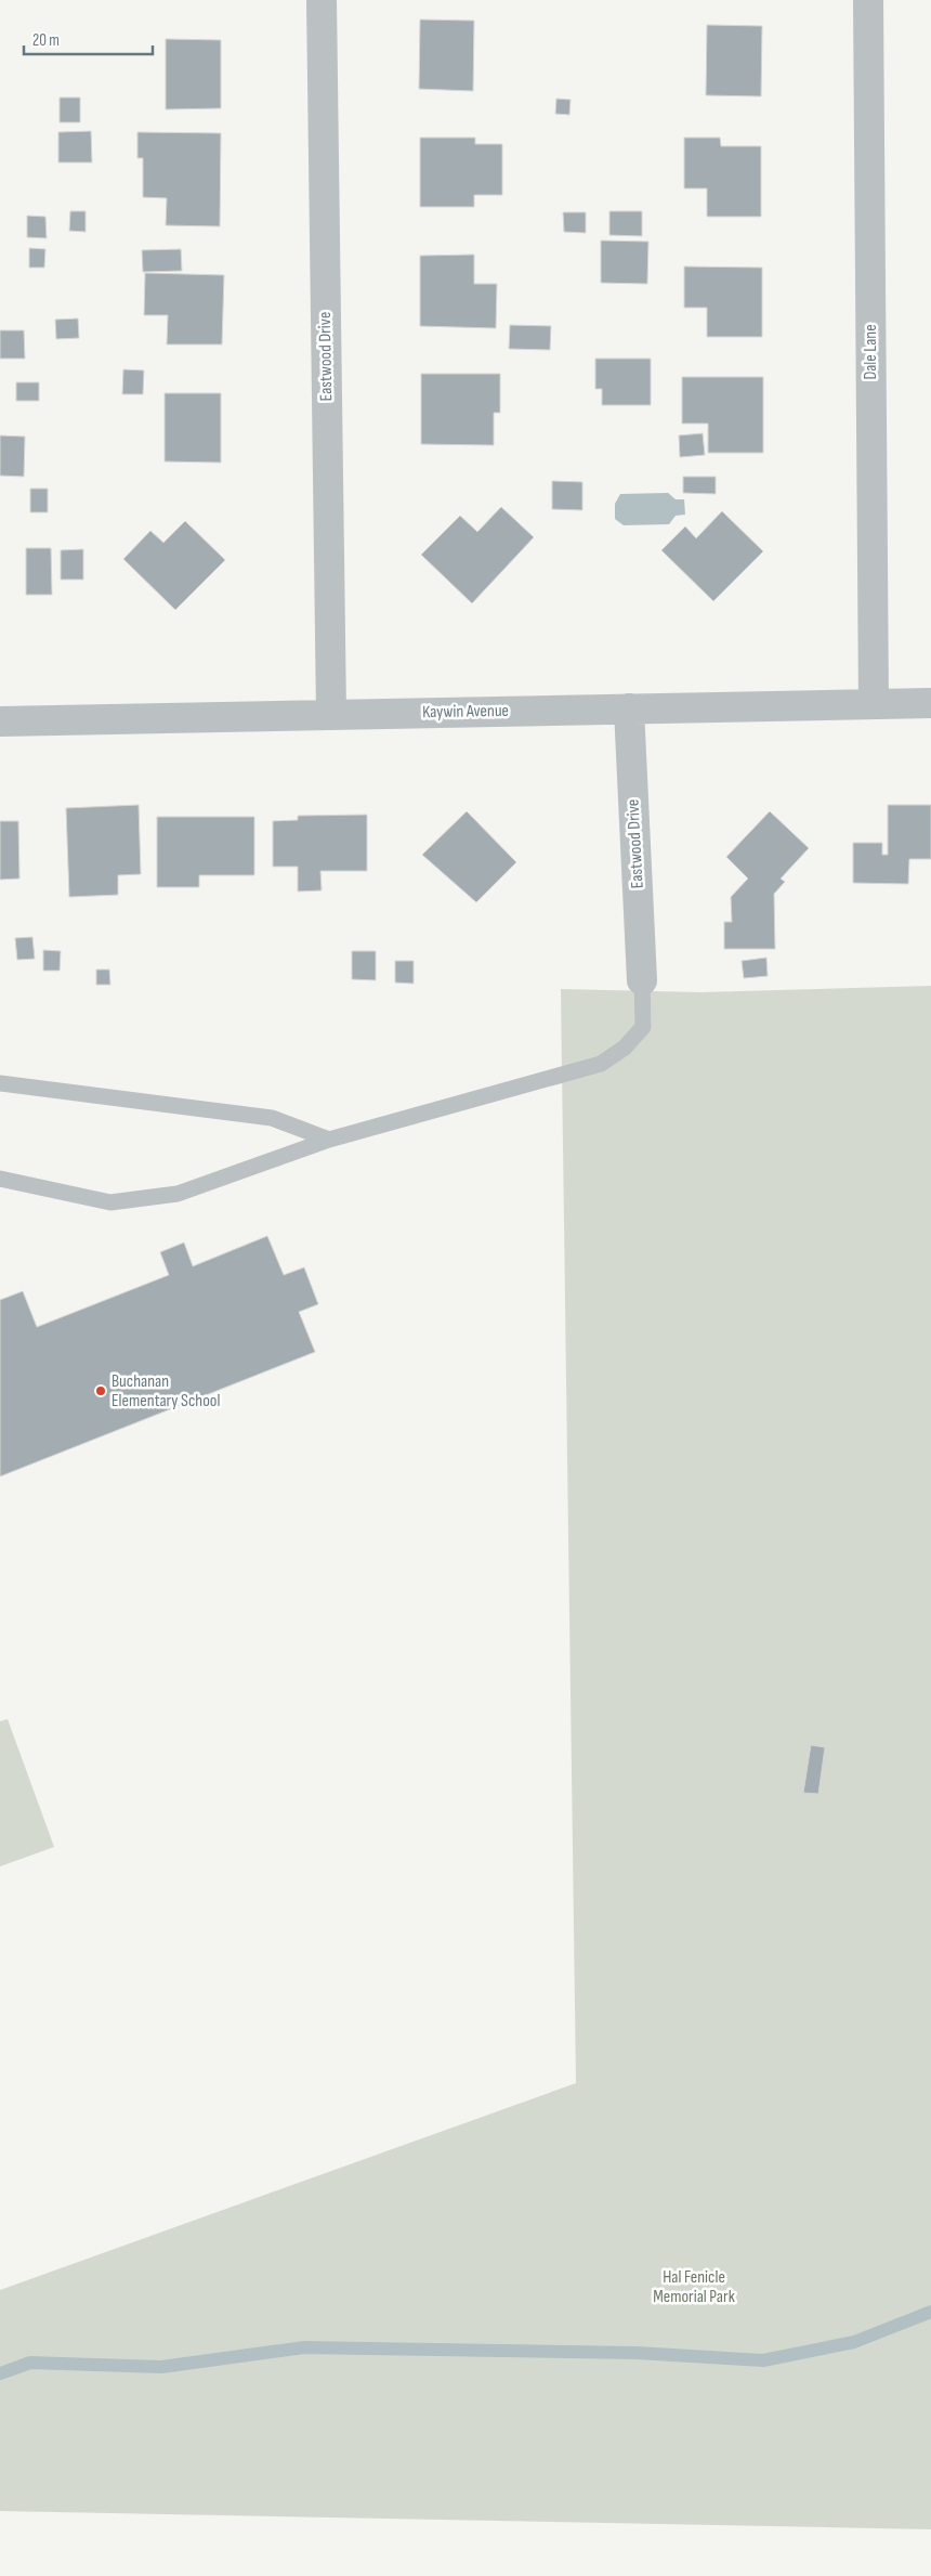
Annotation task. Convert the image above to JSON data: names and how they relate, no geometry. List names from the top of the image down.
{
  "streets": {
    "street": ["Dale Lane", "Eastwood Drive", "Kaywin Avenue"]
  },
  "crossings": [
    ["Dale Lane", "Kaywin Avenue"],
    ["Eastwood Drive", "Kaywin Avenue"]
  ],
  "parks": ["Hal Fenicle Memorial Park"],
  "places": ["Buchanan Elementary School"],
  "scale_bar": "20 m"
}
